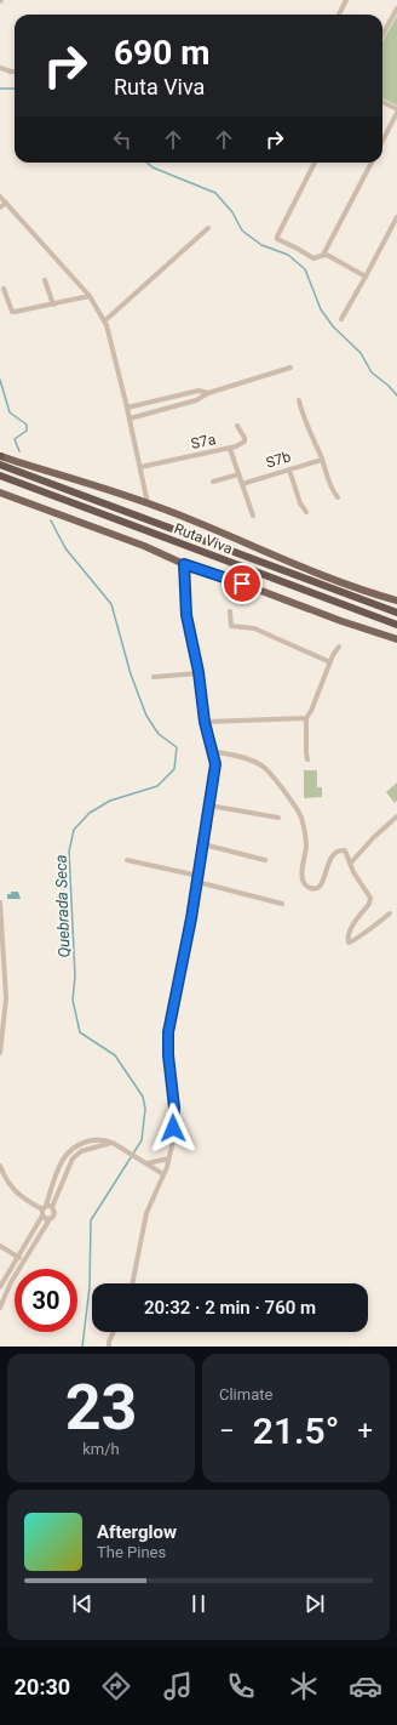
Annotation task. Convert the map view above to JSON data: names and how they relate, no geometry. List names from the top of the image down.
{
  "streets": {
    "highway": ["Ruta Viva"],
    "street": ["S7a", "S7b"]
  },
  "crossings": [
    ["S7a", "S7b"]
  ],
  "water": ["Quebrada Seca"],
  "page": {
    "turn": ["690 m", "Ruta Viva"],
    "limit": "30",
    "trip": "20:32 · 2 min · 760 m",
    "tile": [
      ["23", "km/h"],
      "Climate"
    ],
    "heat": ["−", "21.5°", "+"],
    "song": ["Afterglow", "The Pines"],
    "tabs": "20:30"
  }
}
